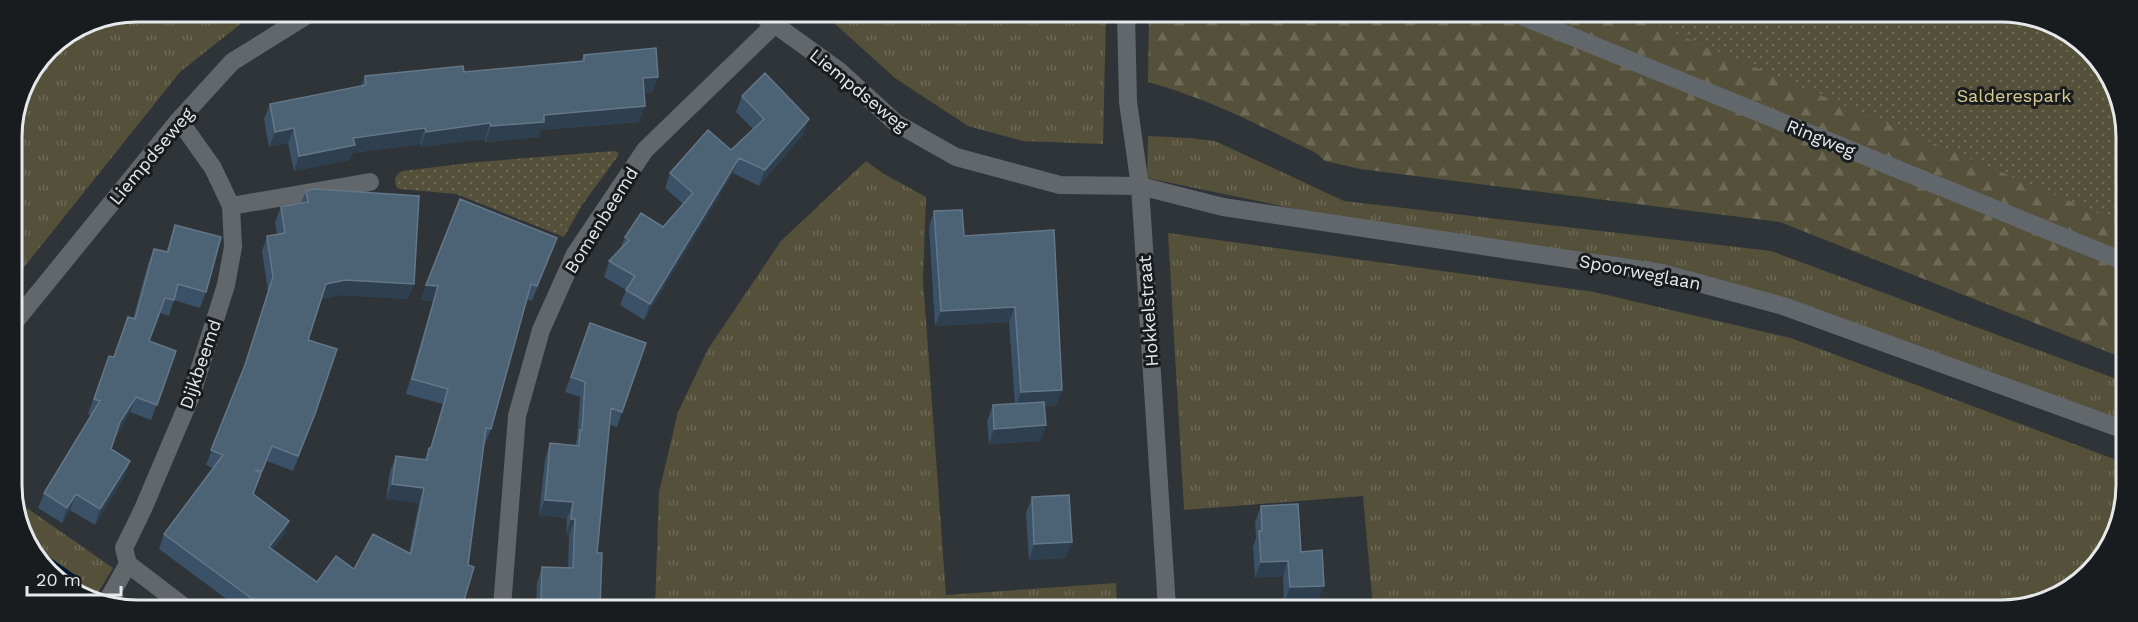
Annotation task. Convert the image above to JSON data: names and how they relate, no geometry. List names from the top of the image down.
{
  "streets": {
    "street": [
      "Liempdseweg",
      "Ringweg",
      "Bomenbeemd",
      "Spoorweglaan",
      "Hokkelstraat",
      "Dijkbeemd"
    ]
  },
  "crossings": [
    ["Liempdseweg", "Spoorweglaan"],
    ["Liempdseweg", "Hokkelstraat"],
    ["Liempdseweg", "Dijkbeemd"],
    ["Spoorweglaan", "Hokkelstraat"]
  ],
  "parks": ["Salderespark"],
  "scale_bar": "20 m"
}
